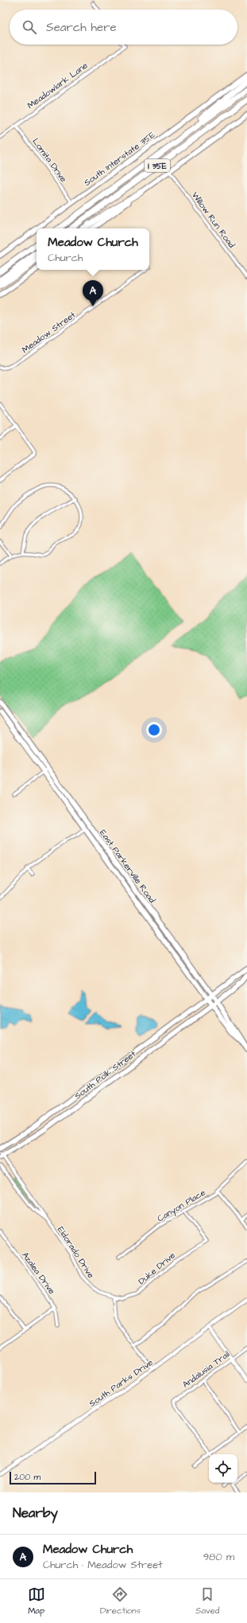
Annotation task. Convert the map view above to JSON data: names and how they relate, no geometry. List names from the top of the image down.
{
  "streets": {
    "highway": ["I 35E"],
    "main road": ["South Interstate 35E", "East Parkerville Road", "South Polk Street"],
    "street": [
      "Meadowlark Lane",
      "Lomita Drive",
      "Willow Run Road",
      "Meadow Street",
      "Canyon Place",
      "Eldorado Drive",
      "Duke Drive",
      "Azalea Drive",
      "Andalusia Trail",
      "South Parks Drive"
    ]
  },
  "crossings": [
    ["Meadowlark Lane", "Lomita Drive"],
    ["South Interstate 35E", "Lomita Drive"],
    ["East Parkerville Road", "South Polk Street"],
    ["South Polk Street", "Eldorado Drive"],
    ["Canyon Place", "Duke Drive"],
    ["Eldorado Drive", "Duke Drive"]
  ],
  "scale_bar": "200 m",
  "page": {
    "search": "Search here",
    "popup": ["Meadow Church", "Church"],
    "pins": "A",
    "scale": "200 m",
    "heading": "Nearby",
    "list": [
      {
        "mark": "A",
        "name": "Meadow Church",
        "note": "Church · Meadow Street",
        "value": "980 m"
      }
    ],
    "nav": ["Map", "Directions", "Saved"]
  }
}
